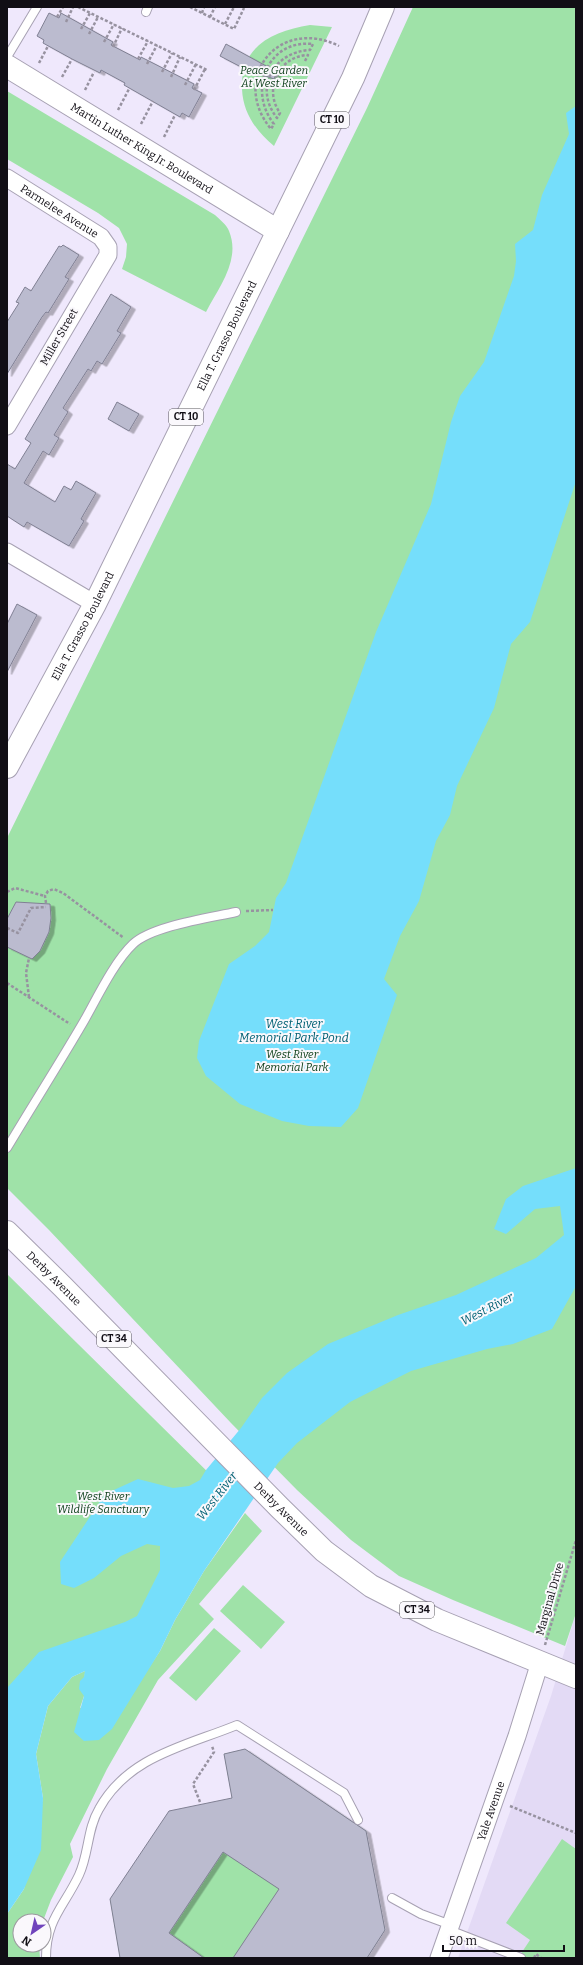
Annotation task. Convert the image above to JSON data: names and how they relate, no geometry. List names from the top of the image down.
{
  "streets": {
    "highway": [
      "CT 10",
      "Martin Luther King Jr. Boulevard",
      "Ella T. Grasso Boulevard",
      "Derby Avenue",
      "CT 34"
    ],
    "street": ["Parmelee Avenue", "Miller Street", "Yale Avenue"],
    "path": ["Marginal Drive"]
  },
  "crossings": [
    ["Martin Luther King Jr. Boulevard", "Ella T. Grasso Boulevard"],
    ["Parmelee Avenue", "Miller Street"],
    ["Derby Avenue", "Marginal Drive"],
    ["Derby Avenue", "Yale Avenue"],
    ["Marginal Drive", "Yale Avenue"]
  ],
  "water": ["West River Memorial Park Pond", "West River"],
  "parks": ["Peace Garden At West River", "West River Memorial Park", "West River Wildlife Sanctuary"],
  "scale_bar": "50 m",
  "north": "bottom left"
}
